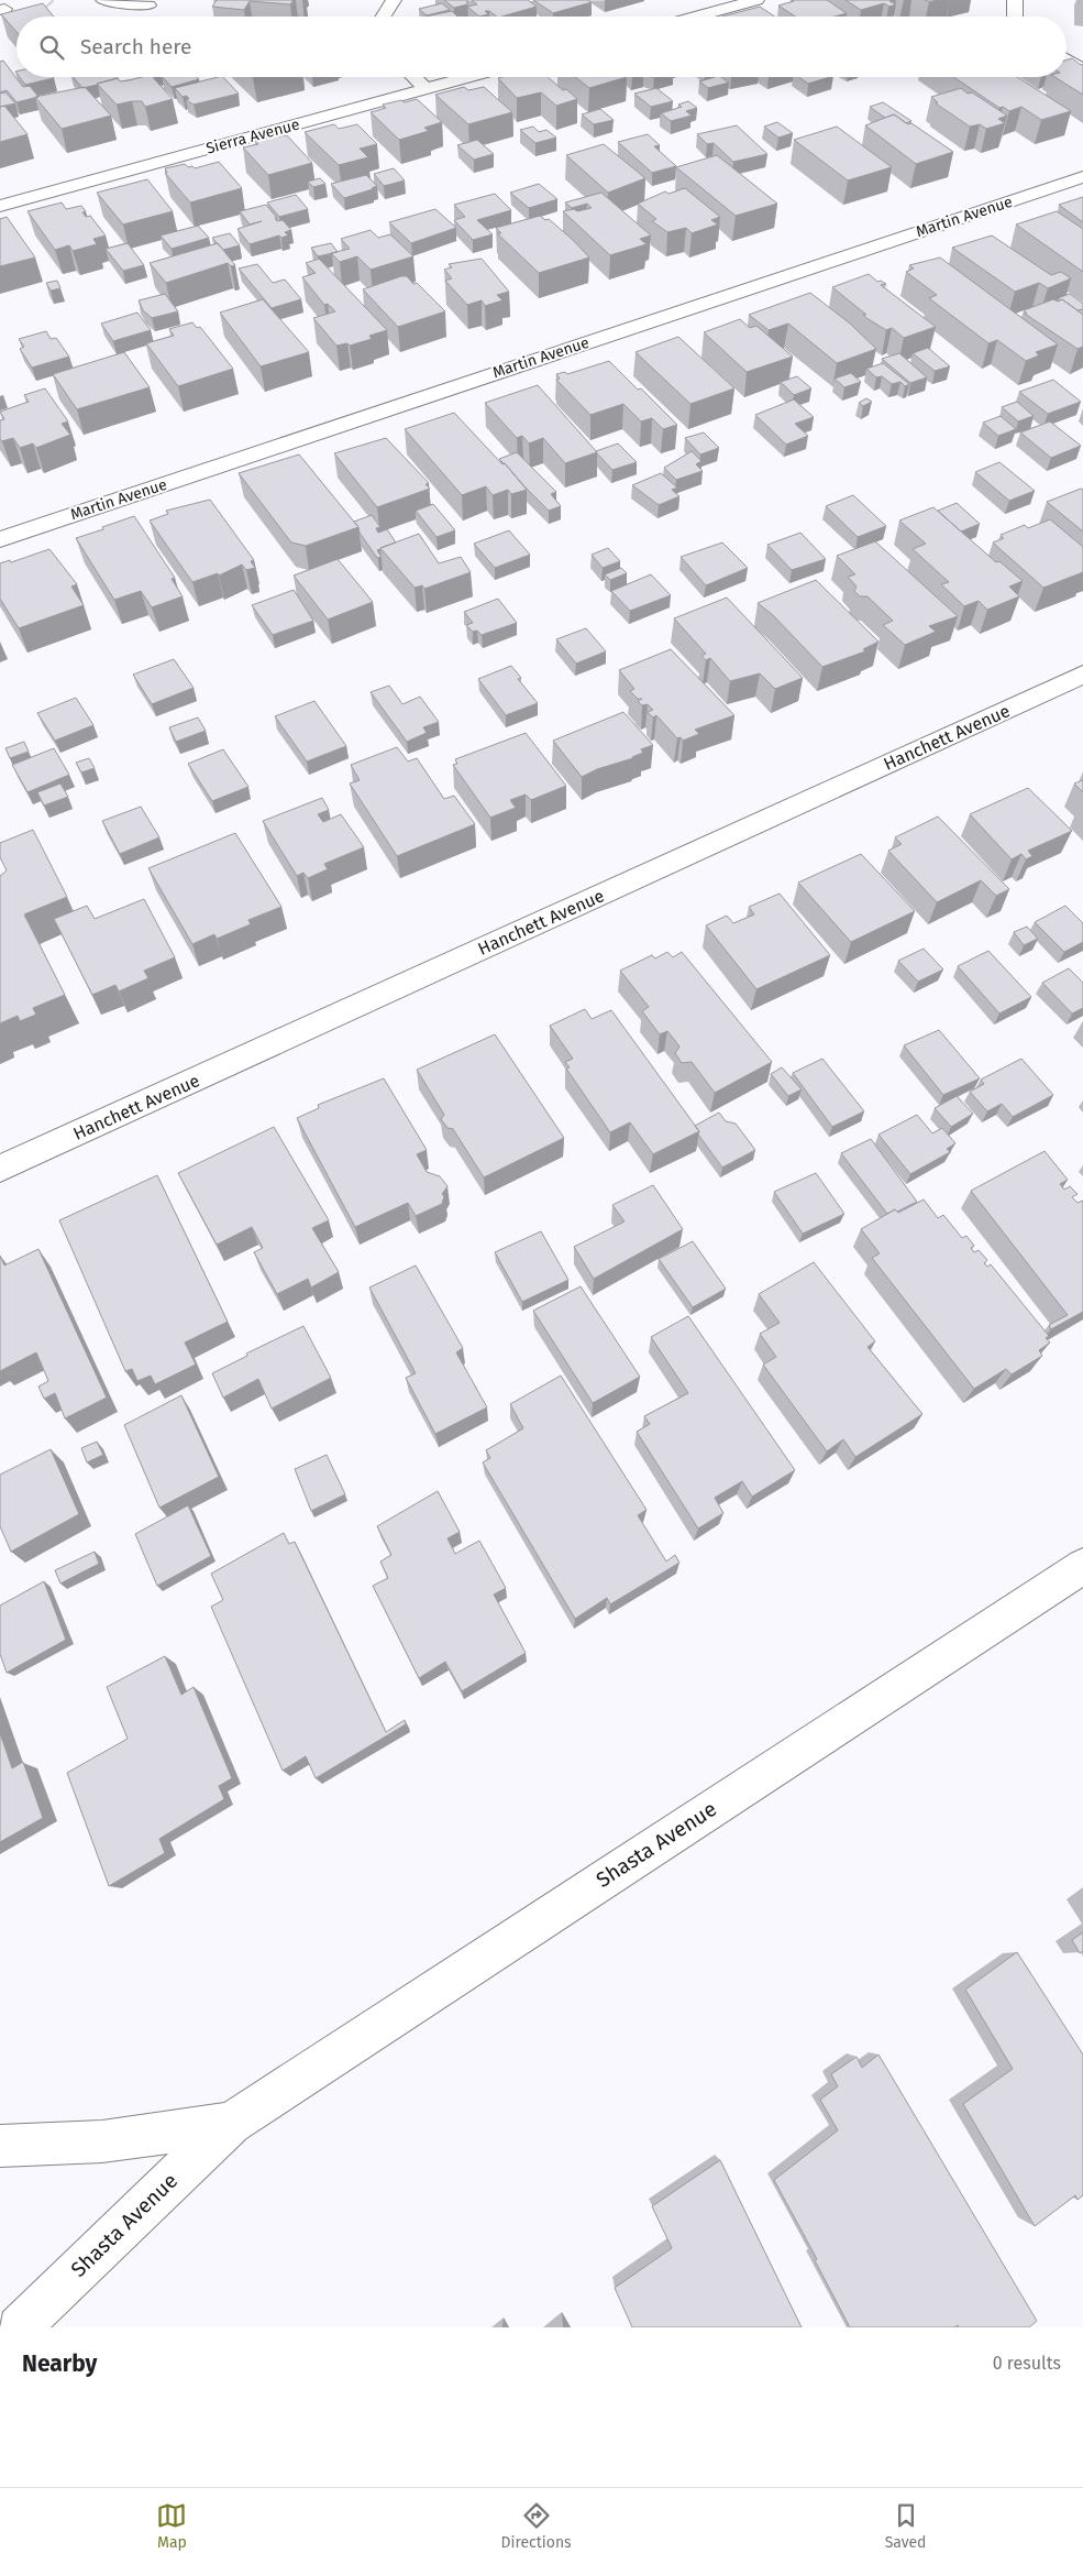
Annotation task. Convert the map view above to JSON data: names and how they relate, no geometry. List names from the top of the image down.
{
  "streets": {
    "street": [
      "Sierra Avenue",
      "Martin Avenue",
      "Hanchett Avenue",
      "Shasta Avenue"
    ]
  },
  "page": {
    "search": "Search here",
    "heading": ["Nearby", "0 results"],
    "nav": ["Map", "Directions", "Saved"]
  }
}
